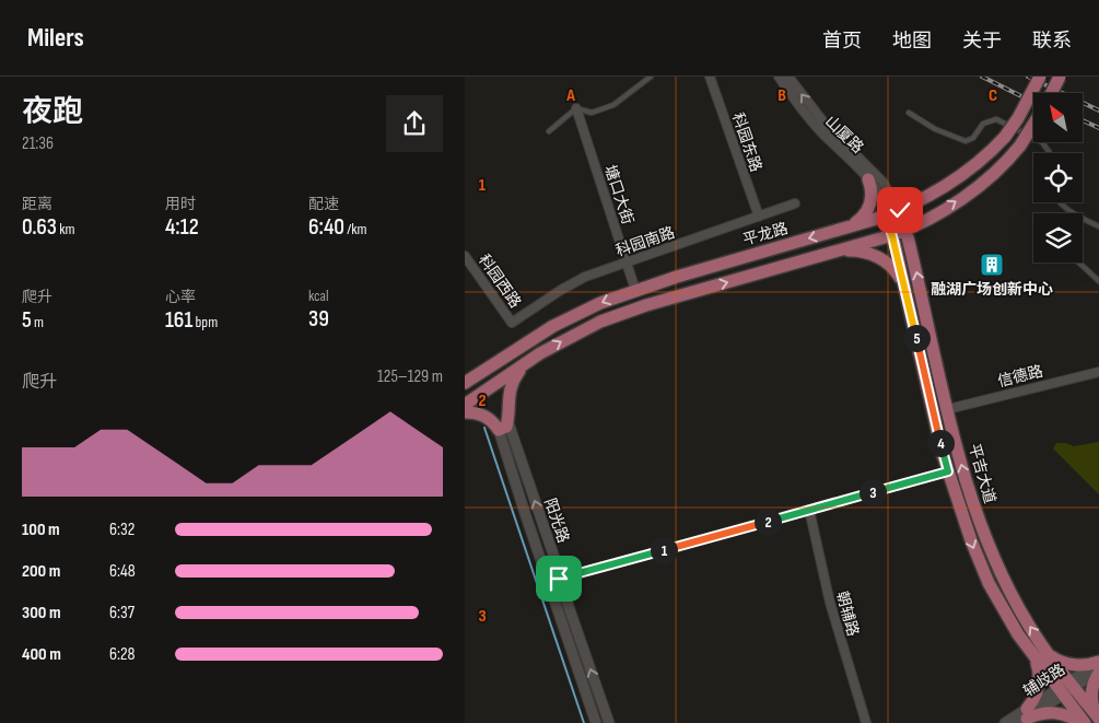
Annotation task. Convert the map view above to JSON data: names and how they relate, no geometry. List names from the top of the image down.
{
  "streets": {
    "main road": ["平龙路", "平吉大道"],
    "street": [
      "山厦路",
      "科园东路",
      "塘口大街",
      "科园南路",
      "科园西路",
      "信德路",
      "阳光路",
      "朝辅路",
      "辅歧路"
    ]
  },
  "crossings": [
    ["山厦路", "平龙路"],
    ["山厦路", "平吉大道"],
    ["科园东路", "科园南路"],
    ["塘口大街", "平龙路"],
    ["塘口大街", "科园南路"],
    ["平龙路", "平吉大道"],
    ["科园南路", "科园西路"],
    ["信德路", "平吉大道"],
    ["平吉大道", "辅歧路"]
  ],
  "places": {
    "building": ["融湖广场创新中心"]
  },
  "north": "top left",
  "page": {
    "header": "Milers",
    "nav": [
      "首页",
      "地图",
      "关于",
      "联系"
    ],
    "heading": ["夜跑", "21:36"],
    "stats": [
      ["距离", "0.63 km"],
      ["用时", "4:12"],
      ["配速", "6:40 /km"],
      ["爬升", "5 m"],
      ["心率", "161 bpm"],
      ["kcal", "39"]
    ],
    "pins": [
      "5",
      "4",
      "3",
      "2",
      "1"
    ],
    "chart": ["爬升", "125–129 m"],
    "list": [
      {
        "name": "100 m",
        "note": "6:32"
      },
      {
        "name": "200 m",
        "note": "6:48"
      },
      {
        "name": "300 m",
        "note": "6:37"
      },
      {
        "name": "400 m",
        "note": "6:28"
      }
    ]
  },
  "grid": {
    "columns": ["A", "B", "C"],
    "rows": ["1", "2", "3"]
  }
}
